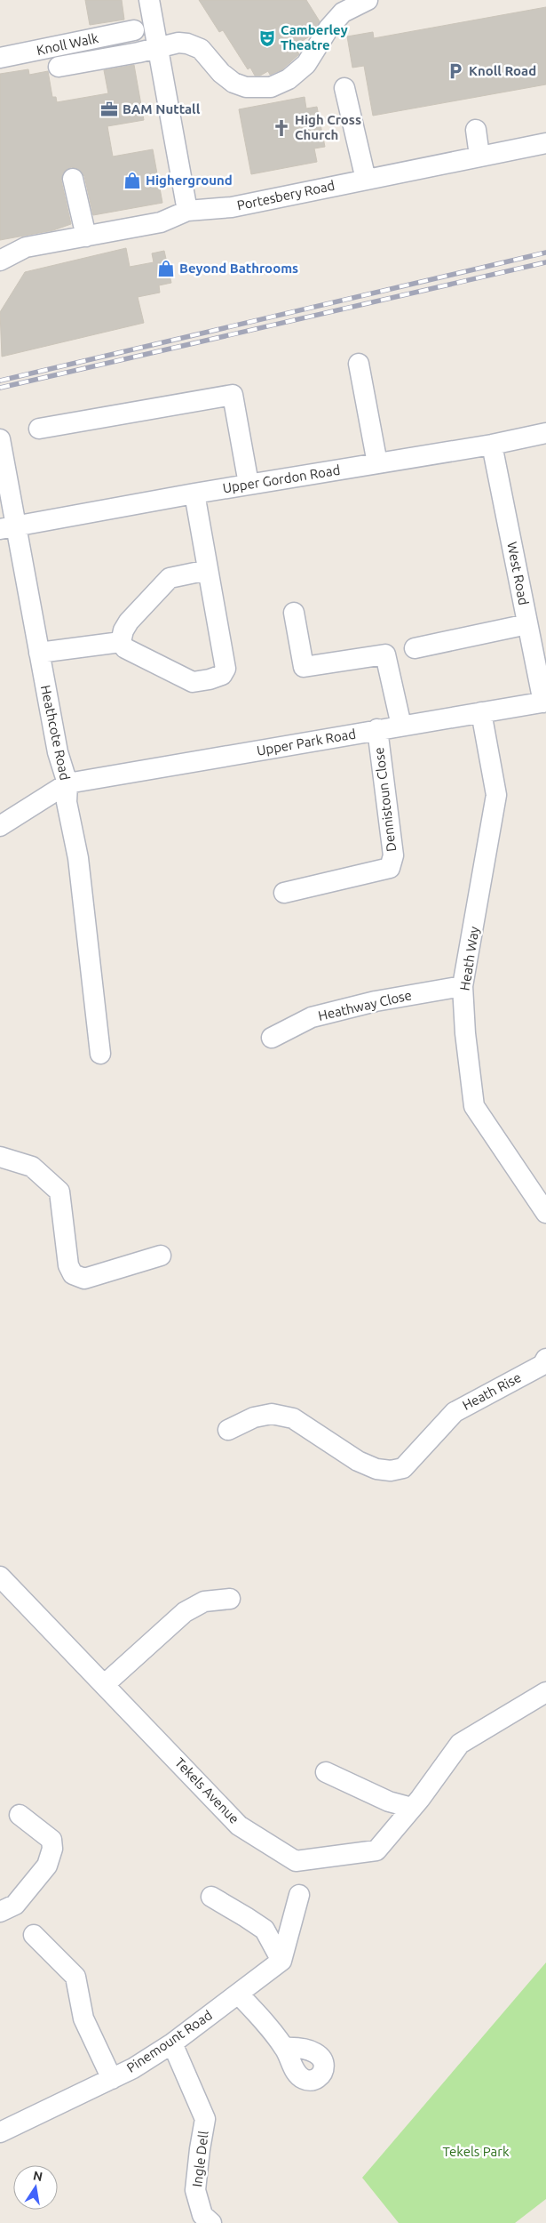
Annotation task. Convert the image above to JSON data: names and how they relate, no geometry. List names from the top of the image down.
{
  "streets": {
    "street": [
      "Knoll Walk",
      "Portesbery Road",
      "Upper Gordon Road",
      "West Road",
      "Heathcote Road",
      "Upper Park Road",
      "Dennistoun Close",
      "Heath Way",
      "Heathway Close",
      "Heath Rise",
      "Tekels Avenue",
      "Pinemount Road",
      "Ingle Dell"
    ]
  },
  "crossings": [
    ["Upper Gordon Road", "West Road"],
    ["Upper Gordon Road", "Heathcote Road"],
    ["West Road", "Upper Park Road"],
    ["Heathcote Road", "Upper Park Road"],
    ["Upper Park Road", "Dennistoun Close"],
    ["Upper Park Road", "Heath Way"],
    ["Heath Way", "Heathway Close"],
    ["Pinemount Road", "Ingle Dell"]
  ],
  "parks": ["Tekels Park"],
  "places": {
    "theatre": ["Camberley Theatre"],
    "parking": ["Knoll Road"],
    "office": ["BAM Nuttall"],
    "church": ["High Cross Church"],
    "shop": ["Higherground", "Beyond Bathrooms"]
  },
  "north": "top"
}
